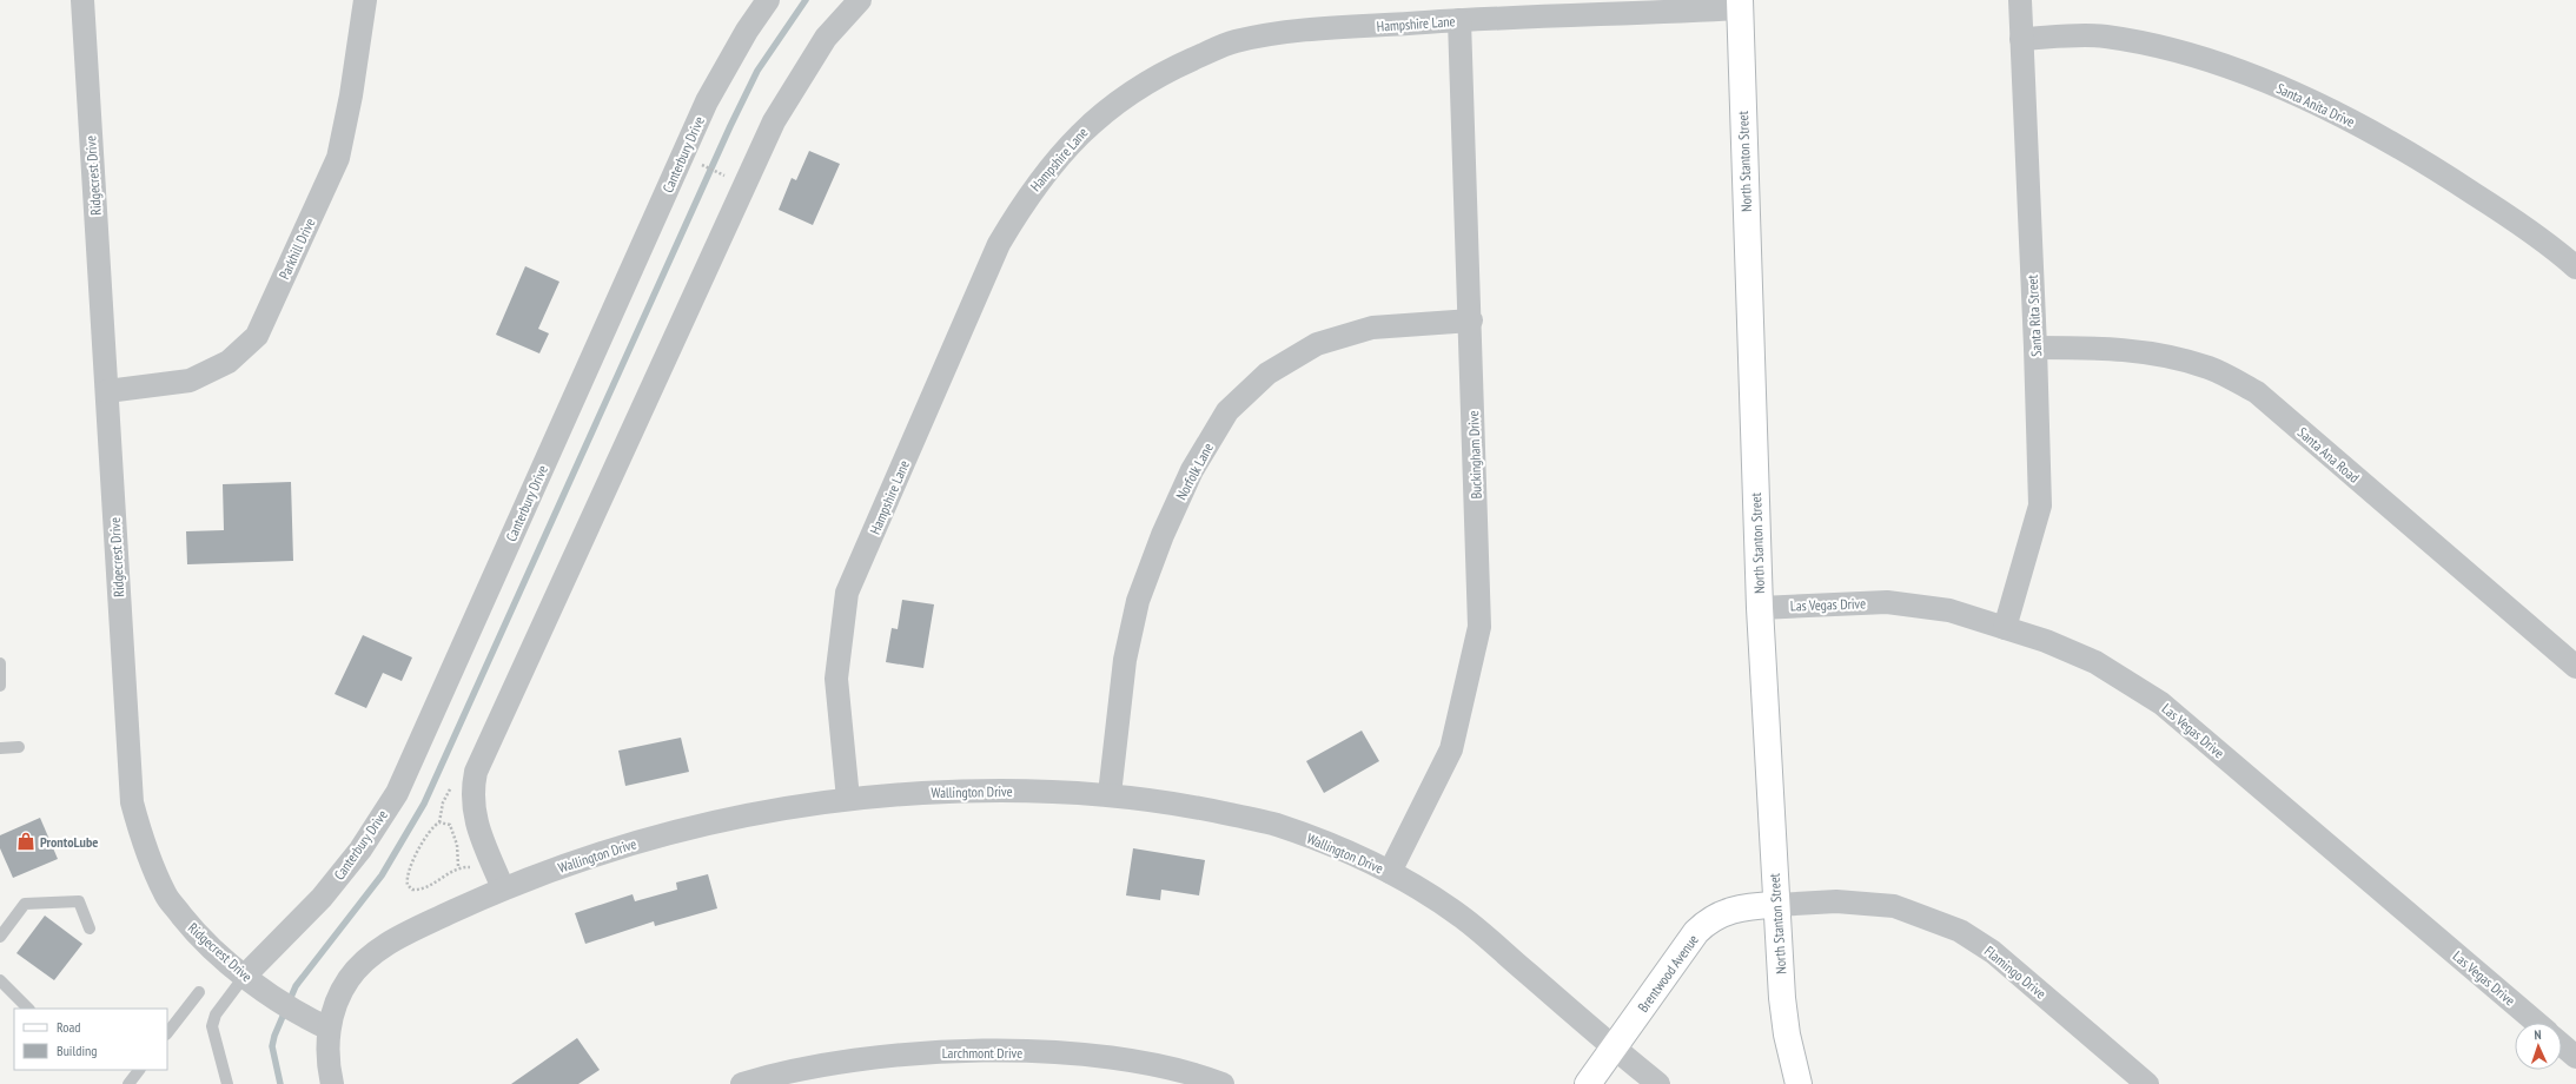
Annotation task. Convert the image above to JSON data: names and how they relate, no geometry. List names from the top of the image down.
{
  "streets": {
    "street": [
      "Hampshire Lane",
      "Santa Anita Drive",
      "Canterbury Drive",
      "North Stanton Street",
      "Ridgecrest Drive",
      "Parkhill Drive",
      "Santa Rita Street",
      "Buckingham Drive",
      "Santa Ana Road",
      "Norfolk Lane",
      "Las Vegas Drive",
      "Wallington Drive",
      "Flamingo Drive",
      "Brentwood Avenue",
      "Larchmont Drive"
    ]
  },
  "crossings": [
    ["Hampshire Lane", "North Stanton Street"],
    ["Hampshire Lane", "Buckingham Drive"],
    ["Hampshire Lane", "Wallington Drive"],
    ["Santa Anita Drive", "Santa Rita Street"],
    ["Canterbury Drive", "Ridgecrest Drive"],
    ["North Stanton Street", "Las Vegas Drive"],
    ["North Stanton Street", "Flamingo Drive"],
    ["North Stanton Street", "Brentwood Avenue"],
    ["Ridgecrest Drive", "Parkhill Drive"],
    ["Ridgecrest Drive", "Wallington Drive"],
    ["Santa Rita Street", "Santa Ana Road"],
    ["Santa Rita Street", "Las Vegas Drive"],
    ["Buckingham Drive", "Norfolk Lane"],
    ["Buckingham Drive", "Wallington Drive"],
    ["Norfolk Lane", "Wallington Drive"],
    ["Wallington Drive", "Brentwood Avenue"],
    ["Flamingo Drive", "Brentwood Avenue"]
  ],
  "places": {
    "shop": ["ProntoLube"]
  },
  "legend": ["Road", "Building"],
  "north": "top"
}
